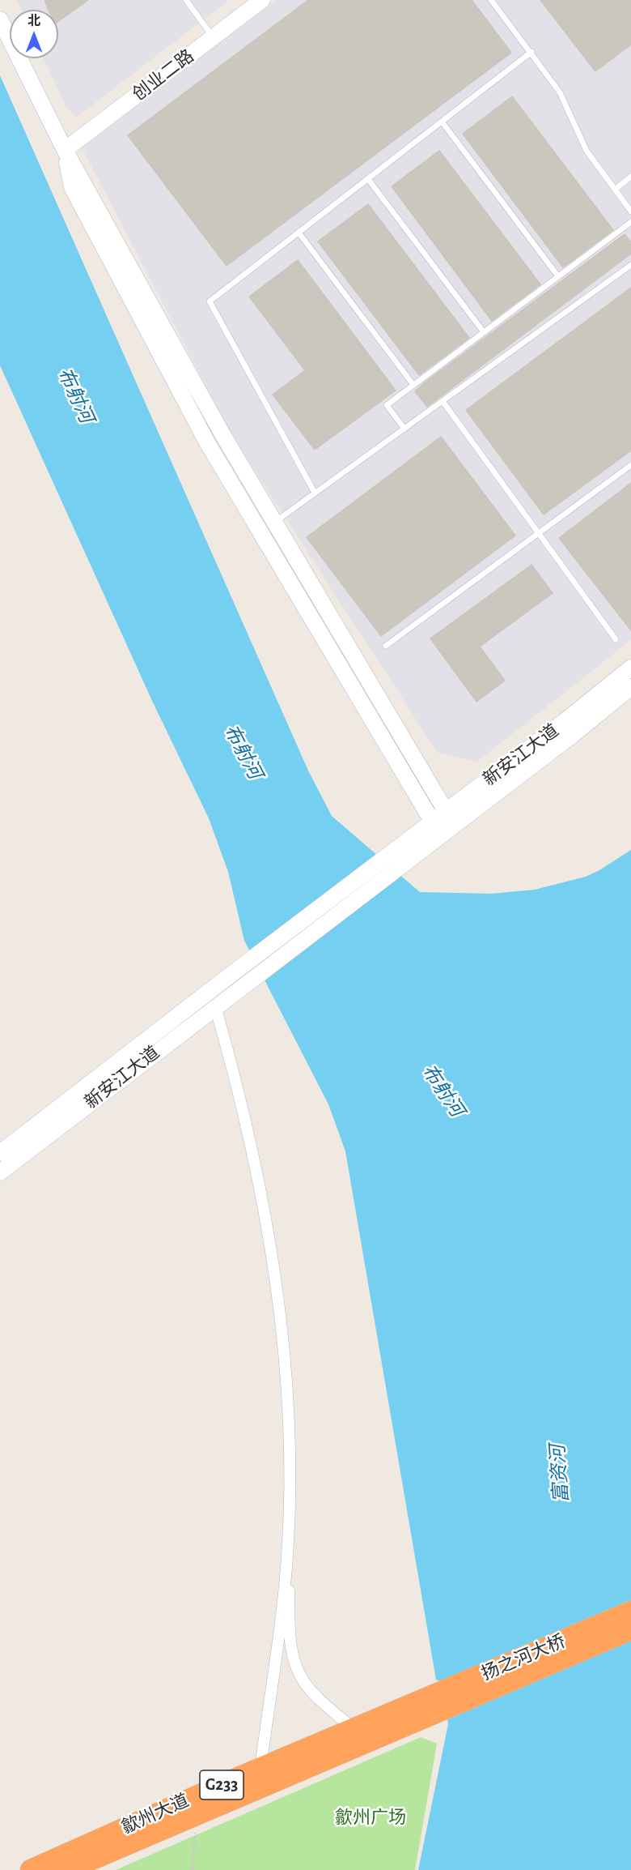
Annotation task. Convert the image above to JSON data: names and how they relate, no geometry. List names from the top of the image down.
{
  "streets": {
    "highway": ["扬之河大桥", "G233", "歙州大道"],
    "street": ["创业二路", "新安江大道"]
  },
  "crossings": [
    ["扬之河大桥", "歙州大道"]
  ],
  "water": ["布射河", "富资河"],
  "parks": ["歙州广场"],
  "north": "top"
}
